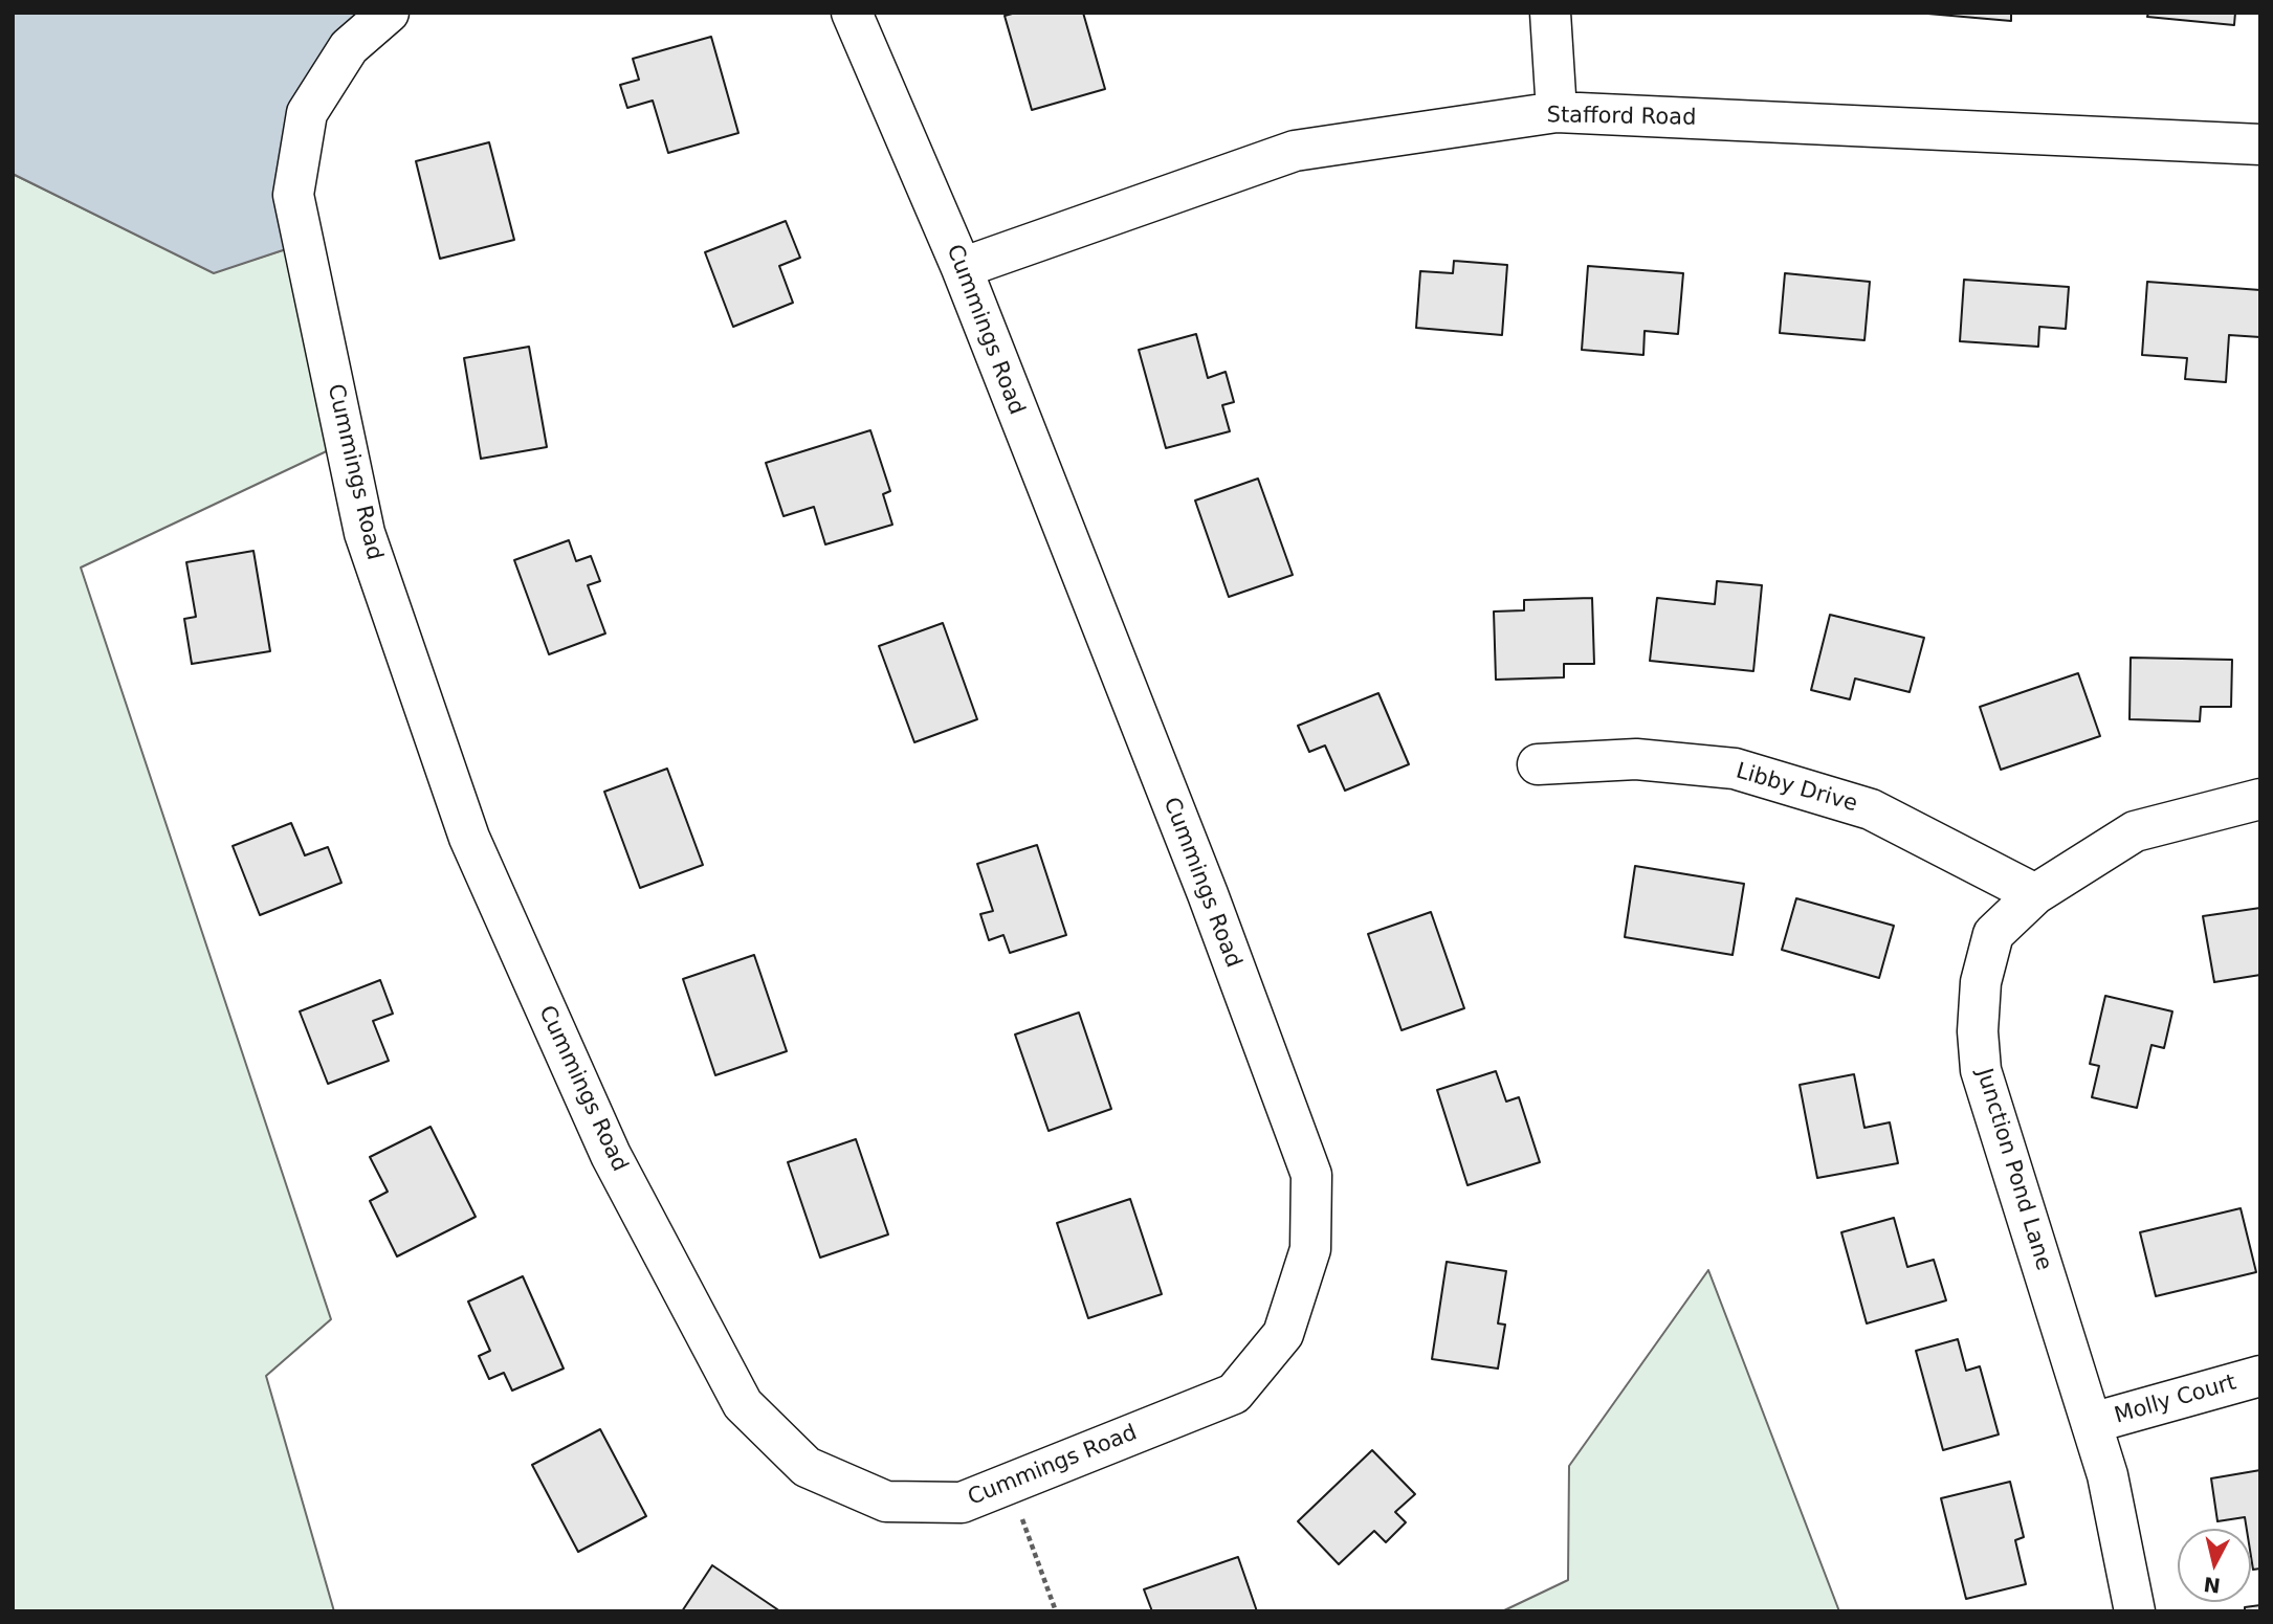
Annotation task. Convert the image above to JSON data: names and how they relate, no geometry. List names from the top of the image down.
{
  "streets": {
    "street": [
      "Stafford Road",
      "Cummings Road",
      "Libby Drive",
      "Junction Pond Lane",
      "Molly Court"
    ]
  },
  "crossings": [
    ["Stafford Road", "Cummings Road"],
    ["Libby Drive", "Junction Pond Lane"],
    ["Junction Pond Lane", "Molly Court"]
  ],
  "north": "bottom"
}
